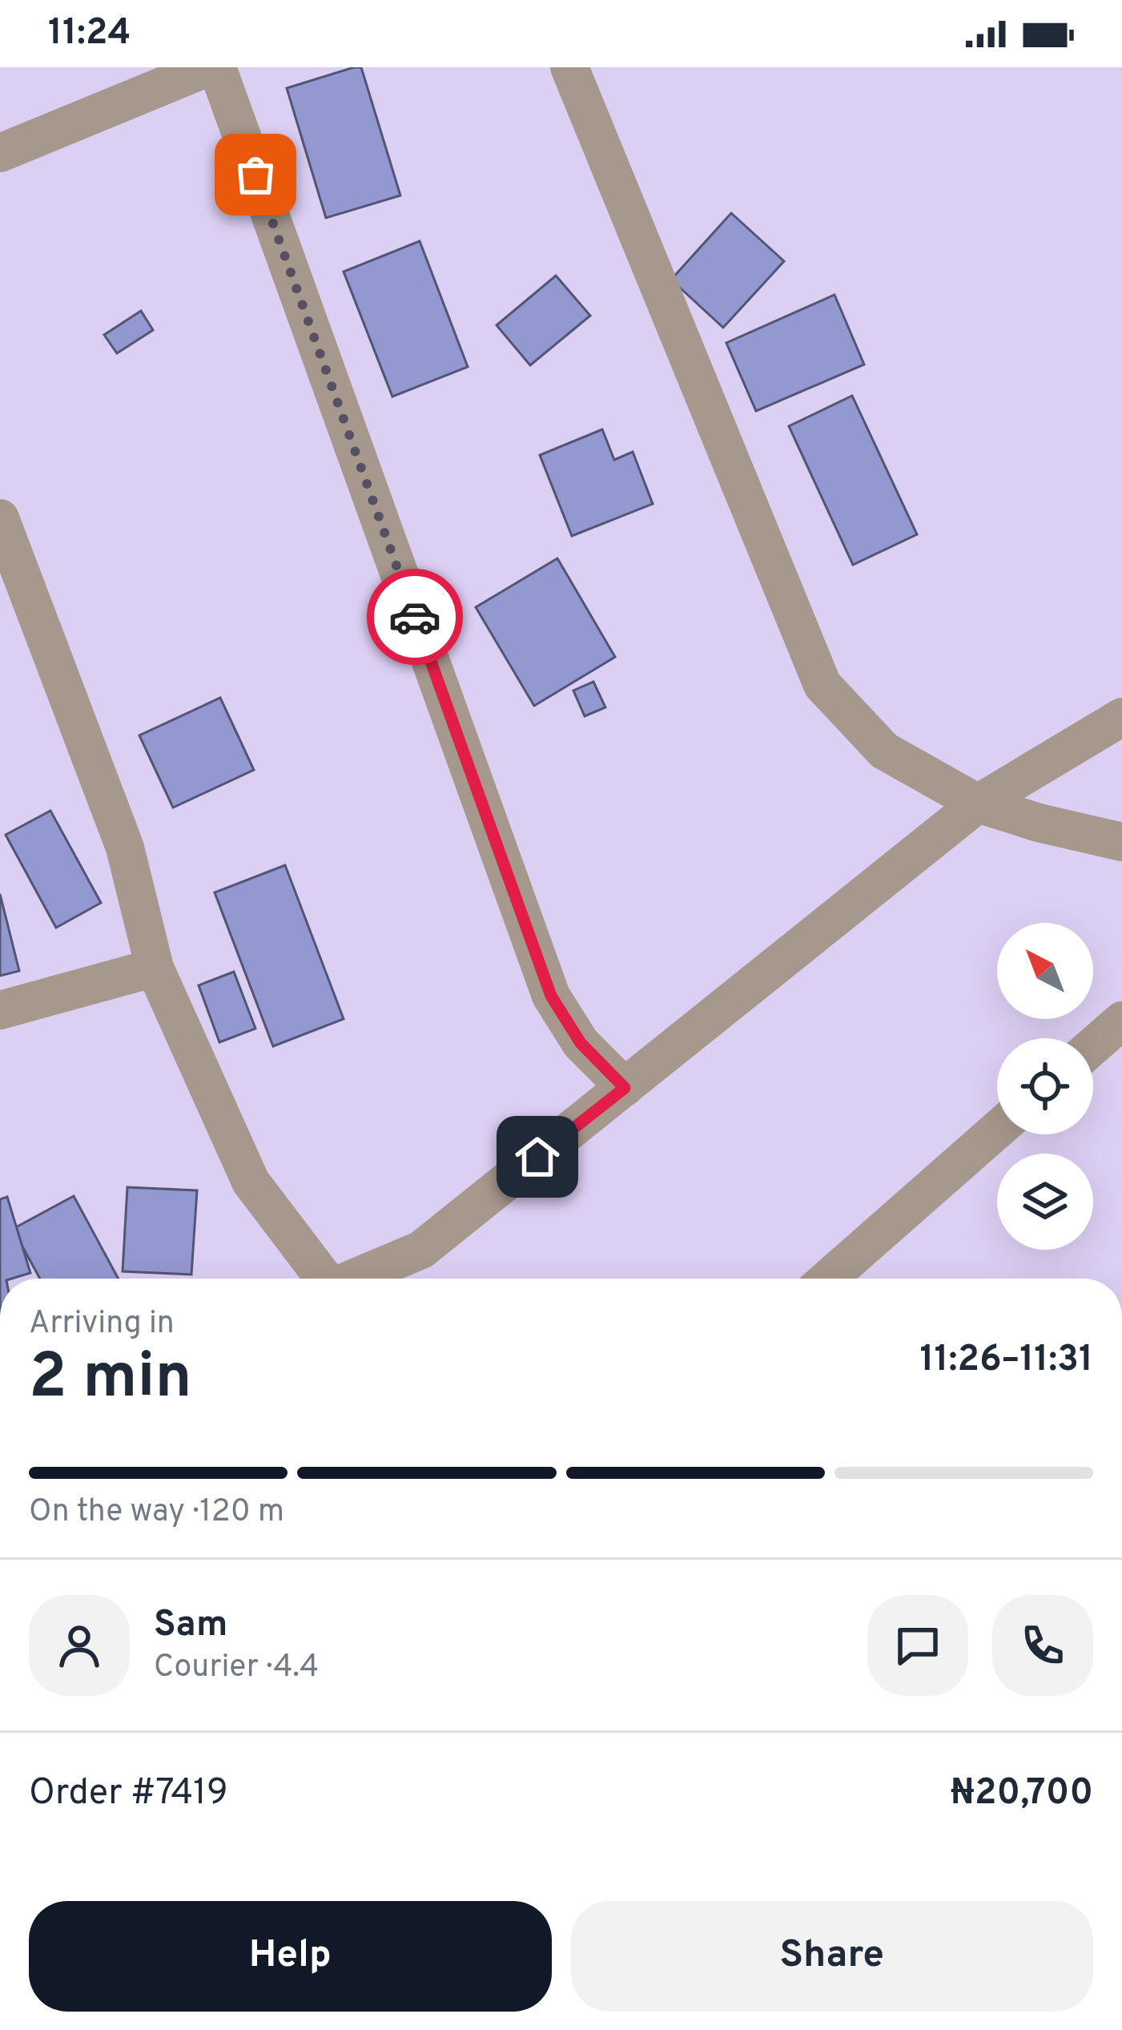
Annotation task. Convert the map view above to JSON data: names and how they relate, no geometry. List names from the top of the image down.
{
  "north": "top left",
  "page": {
    "status": "11:24",
    "heading": ["2 min", "Arriving in", "11:26–11:31"],
    "panel": [
      "Sam",
      "Courier · 4.4",
      "Order #7419",
      "₦20,700"
    ],
    "bar": "On the way · 120 m",
    "buttons": ["Help", "Share"]
  }
}
